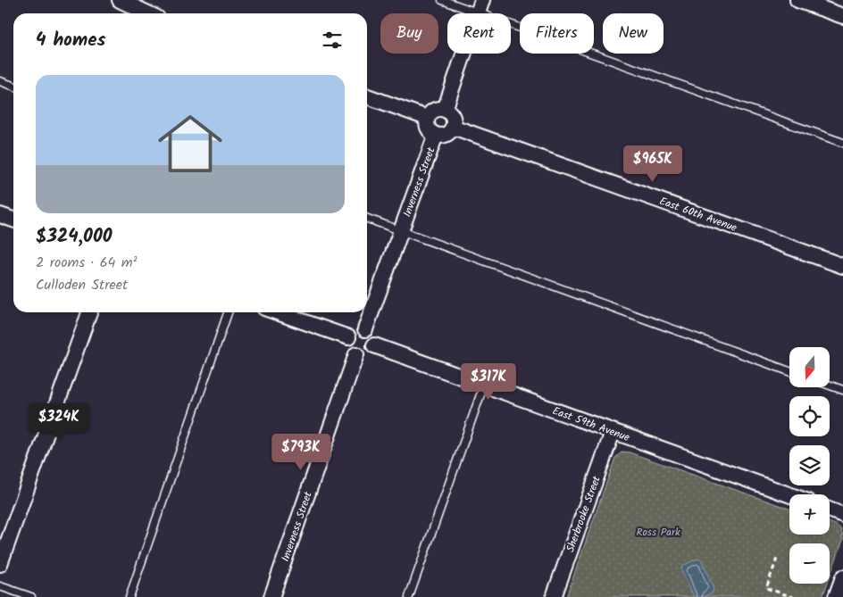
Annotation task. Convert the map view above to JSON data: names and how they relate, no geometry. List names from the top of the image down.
{
  "streets": {
    "street": [
      "Inverness Street",
      "East 60th Avenue",
      "East 59th Avenue",
      "Sherbrooke Street"
    ]
  },
  "crossings": [
    ["Inverness Street", "East 60th Avenue"],
    ["Inverness Street", "East 59th Avenue"],
    ["East 59th Avenue", "Sherbrooke Street"]
  ],
  "parks": ["Ross Park"],
  "north": "bottom",
  "page": {
    "chip": [
      "Buy",
      "Rent",
      "Filters",
      "New"
    ],
    "heading": "4 homes",
    "list": [
      {
        "name": "$324,000",
        "note": "2 rooms · 64 m² · Culloden Street"
      }
    ],
    "price": [
      "$965K",
      "$317K",
      "$324K",
      "$793K"
    ],
    "map_buttons": ["+", "−"]
  }
}
